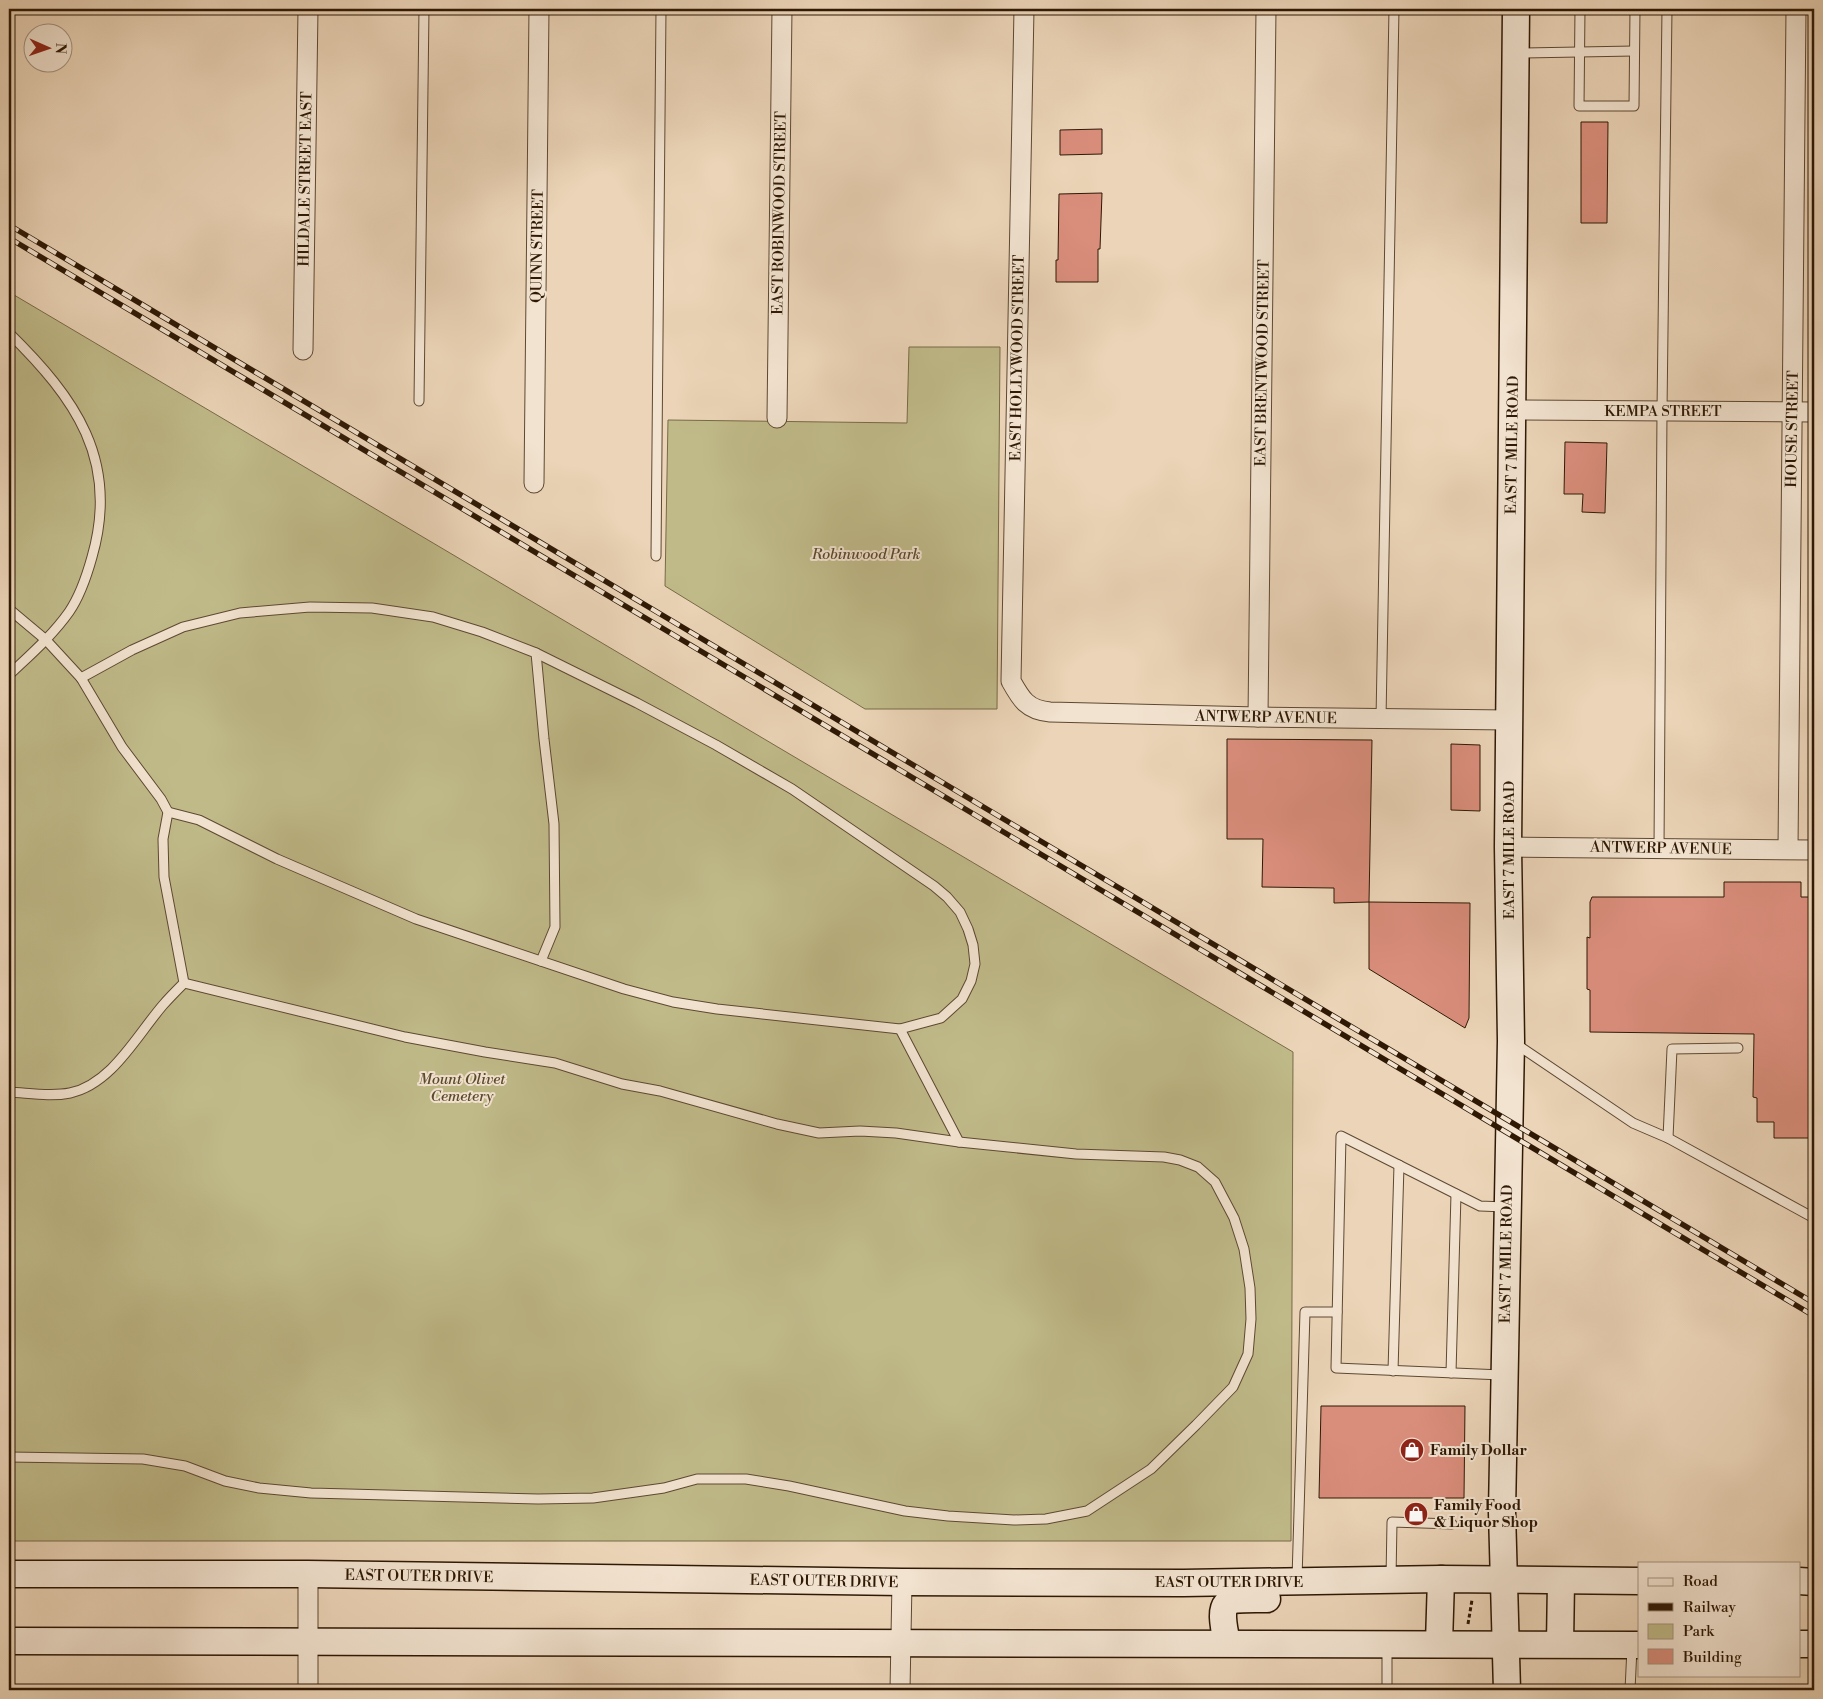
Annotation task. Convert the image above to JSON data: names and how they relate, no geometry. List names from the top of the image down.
{
  "streets": {
    "main road": ["EAST 7 MILE ROAD", "EAST OUTER DRIVE"],
    "street": [
      "HILDALE STREET EAST",
      "EAST ROBINWOOD STREET",
      "QUINN STREET",
      "EAST HOLLYWOOD STREET",
      "EAST BRENTWOOD STREET",
      "KEMPA STREET",
      "HOUSE STREET",
      "ANTWERP AVENUE"
    ]
  },
  "crossings": [
    ["EAST HOLLYWOOD STREET", "ANTWERP AVENUE"],
    ["EAST BRENTWOOD STREET", "ANTWERP AVENUE"],
    ["KEMPA STREET", "HOUSE STREET"],
    ["KEMPA STREET", "EAST 7 MILE ROAD"],
    ["HOUSE STREET", "ANTWERP AVENUE"],
    ["EAST 7 MILE ROAD", "ANTWERP AVENUE"],
    ["EAST 7 MILE ROAD", "EAST OUTER DRIVE"]
  ],
  "parks": ["Robinwood Park", "Mount Olivet Cemetery"],
  "places": {
    "shop": ["Family Dollar", "Family Food & Liquor Shop"]
  },
  "legend": [
    "Road",
    "Railway",
    "Park",
    "Building"
  ],
  "north": "right"
}
